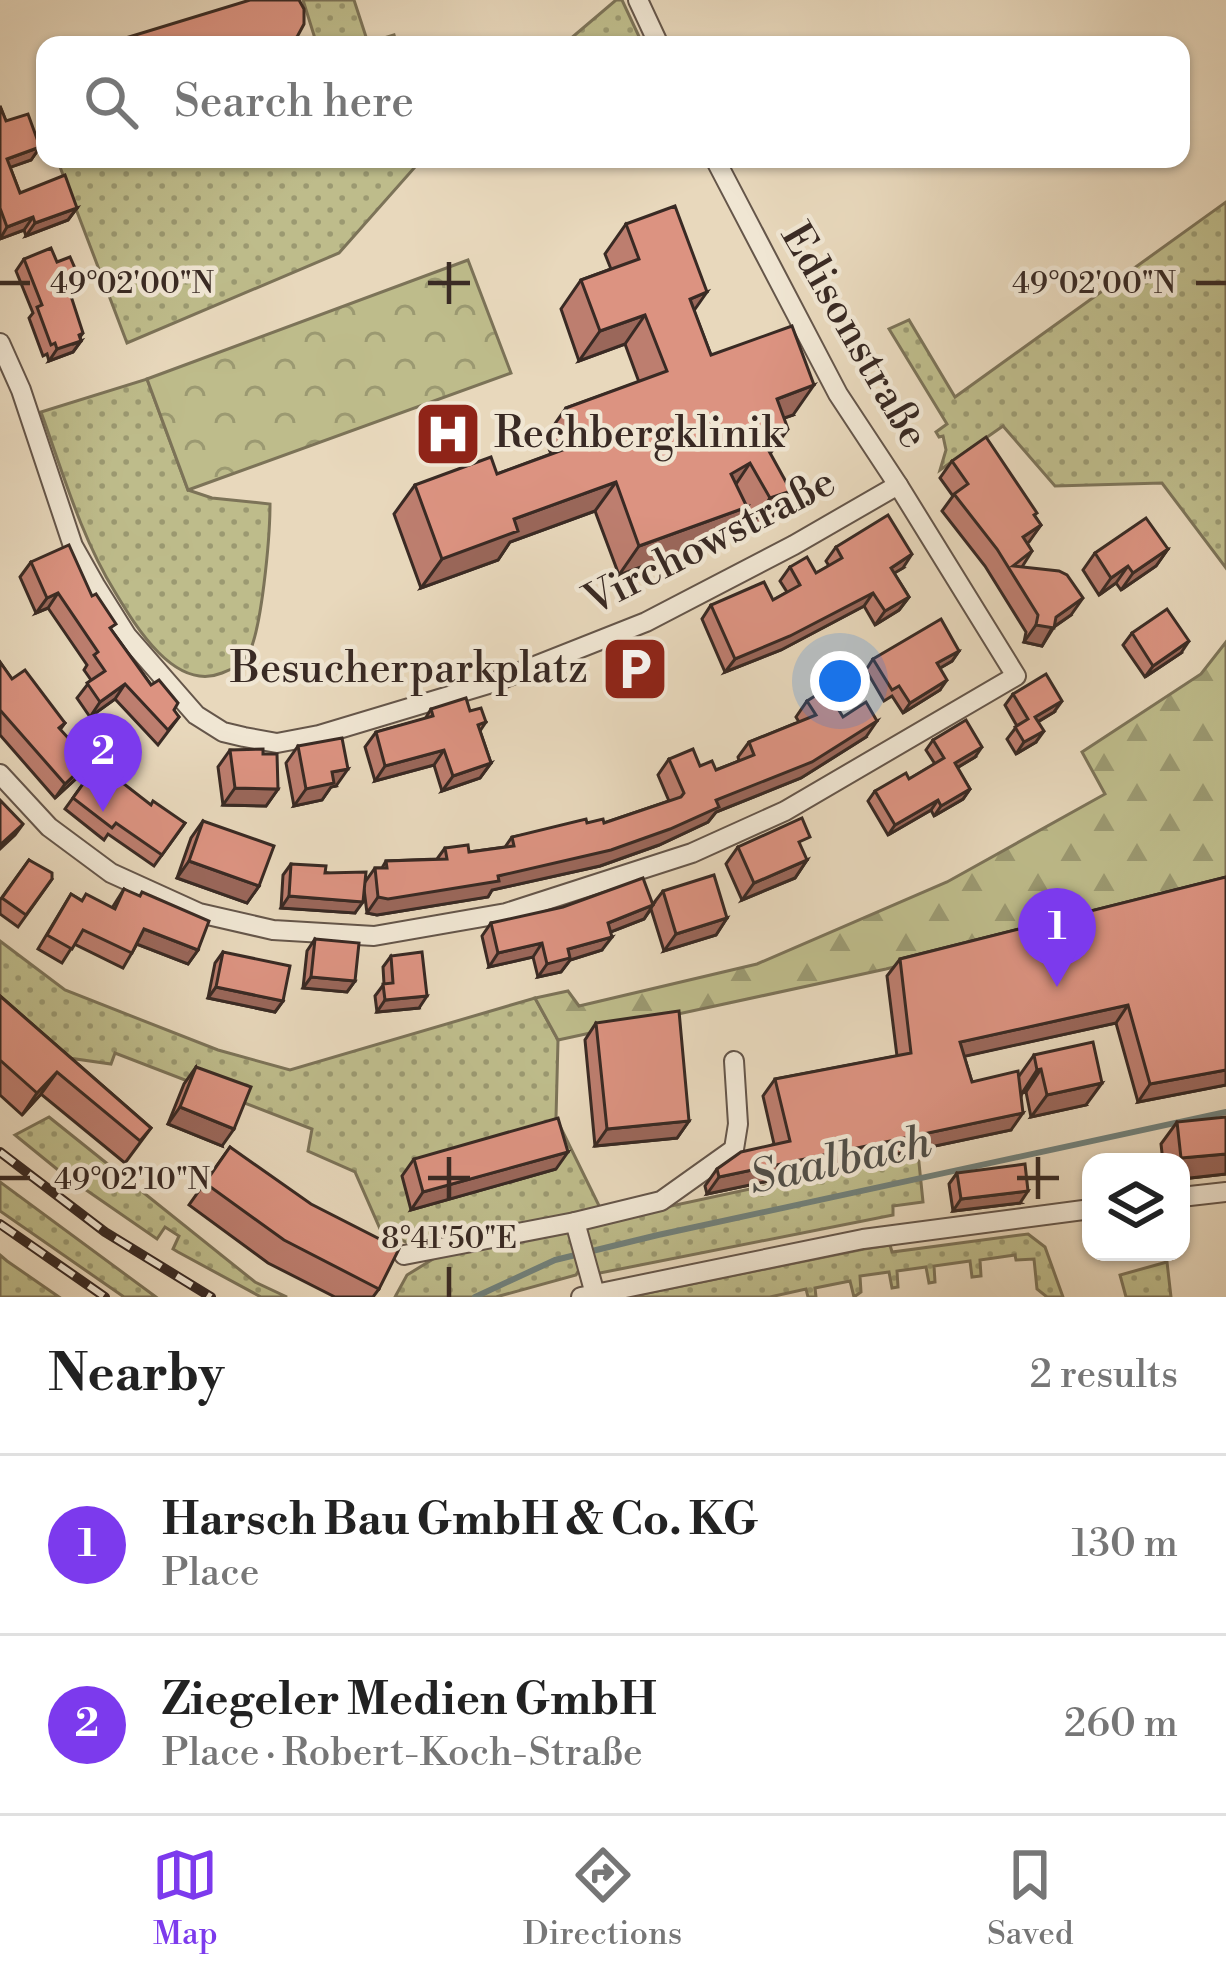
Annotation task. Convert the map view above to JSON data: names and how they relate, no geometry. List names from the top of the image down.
{
  "streets": {
    "street": ["Edisonstraße", "Virchowstraße"]
  },
  "crossings": [
    ["Edisonstraße", "Virchowstraße"]
  ],
  "water": ["Saalbach"],
  "places": {
    "hospital": ["Rechbergklinik"],
    "parking": ["Besucherparkplatz"]
  },
  "page": {
    "search": "Search here",
    "pins": ["2", "1"],
    "heading": ["Nearby", "2 results"],
    "list": [
      {
        "mark": "1",
        "name": "Harsch Bau GmbH & Co. KG",
        "note": "Place",
        "value": "130 m"
      },
      {
        "mark": "2",
        "name": "Ziegeler Medien GmbH",
        "note": "Place · Robert-Koch-Straße",
        "value": "260 m"
      }
    ],
    "nav": ["Map", "Directions", "Saved"]
  },
  "coordinates": ["49°02'00\"N", "49°02'10\"N", "8°41'50\"E"]
}
